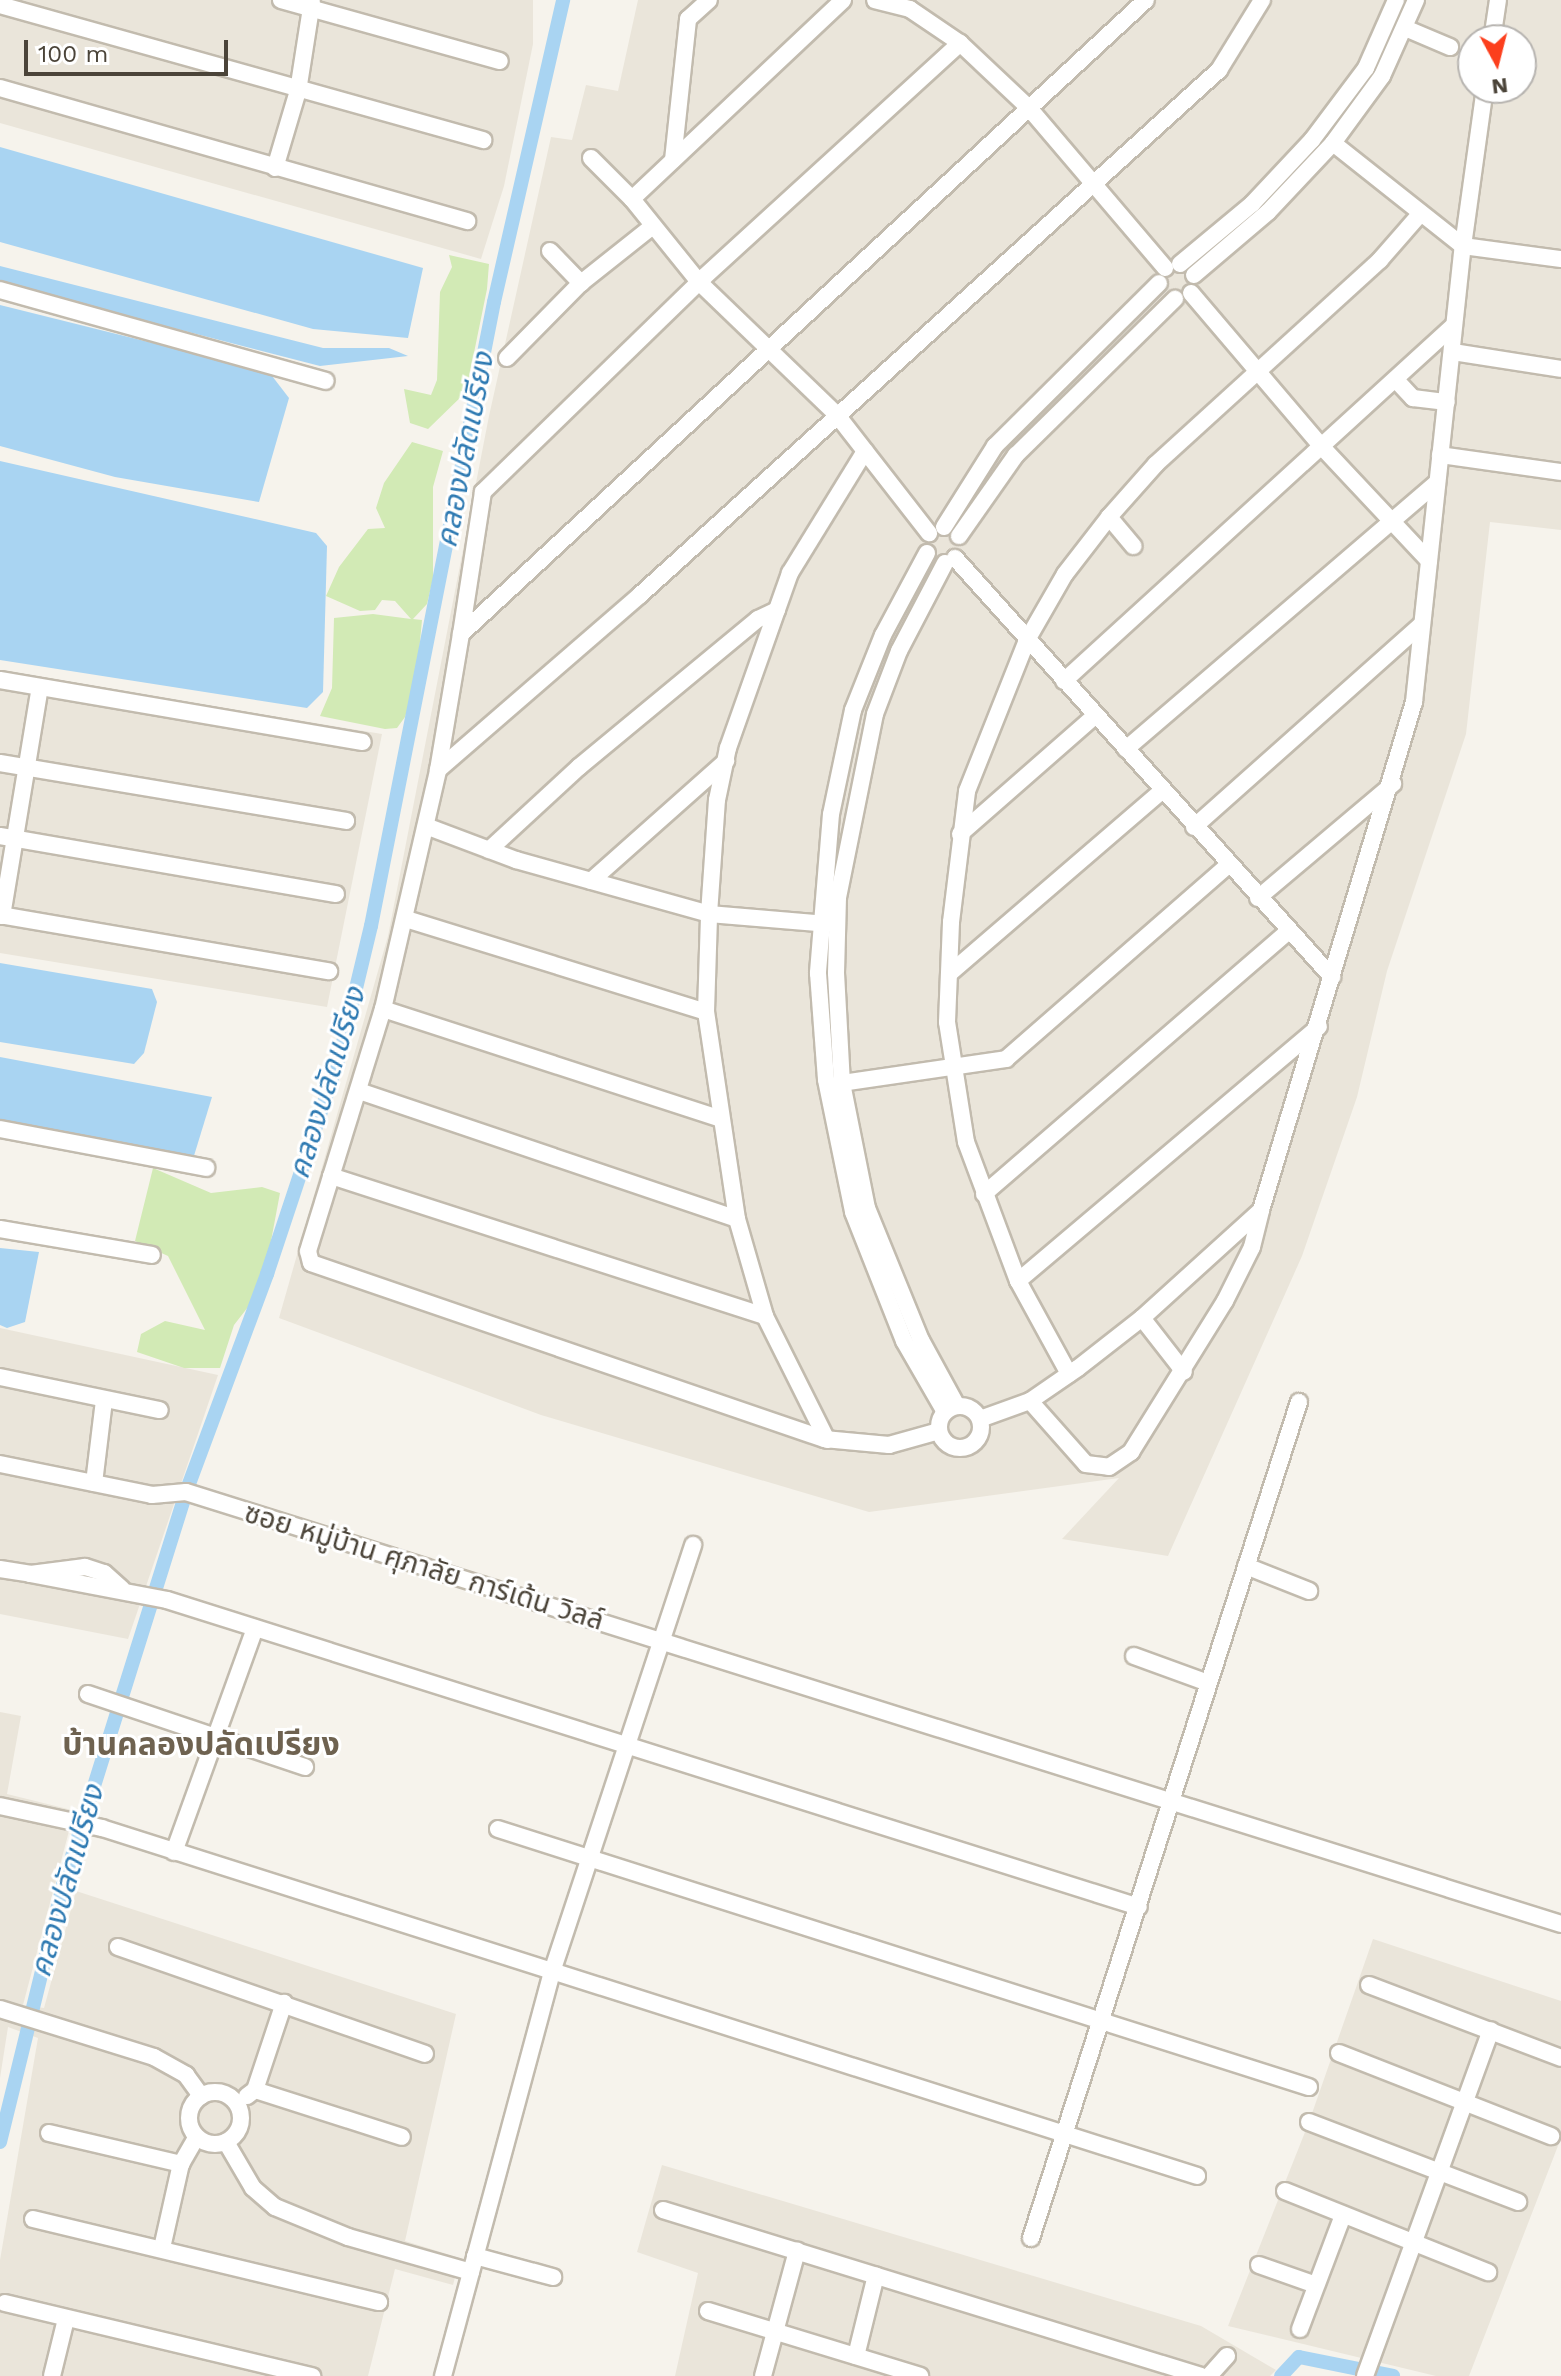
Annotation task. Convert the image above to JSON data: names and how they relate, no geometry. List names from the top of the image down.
{
  "streets": {
    "street": ["ซอย หมู่บ้าน ศุภาลัย การ์เด้น วิลล์"]
  },
  "districts": ["บ้านคลองปลัดเปรียง"],
  "water": ["คลองปลัดเปรียง"],
  "scale_bar": "100 m",
  "north": "bottom"
}
